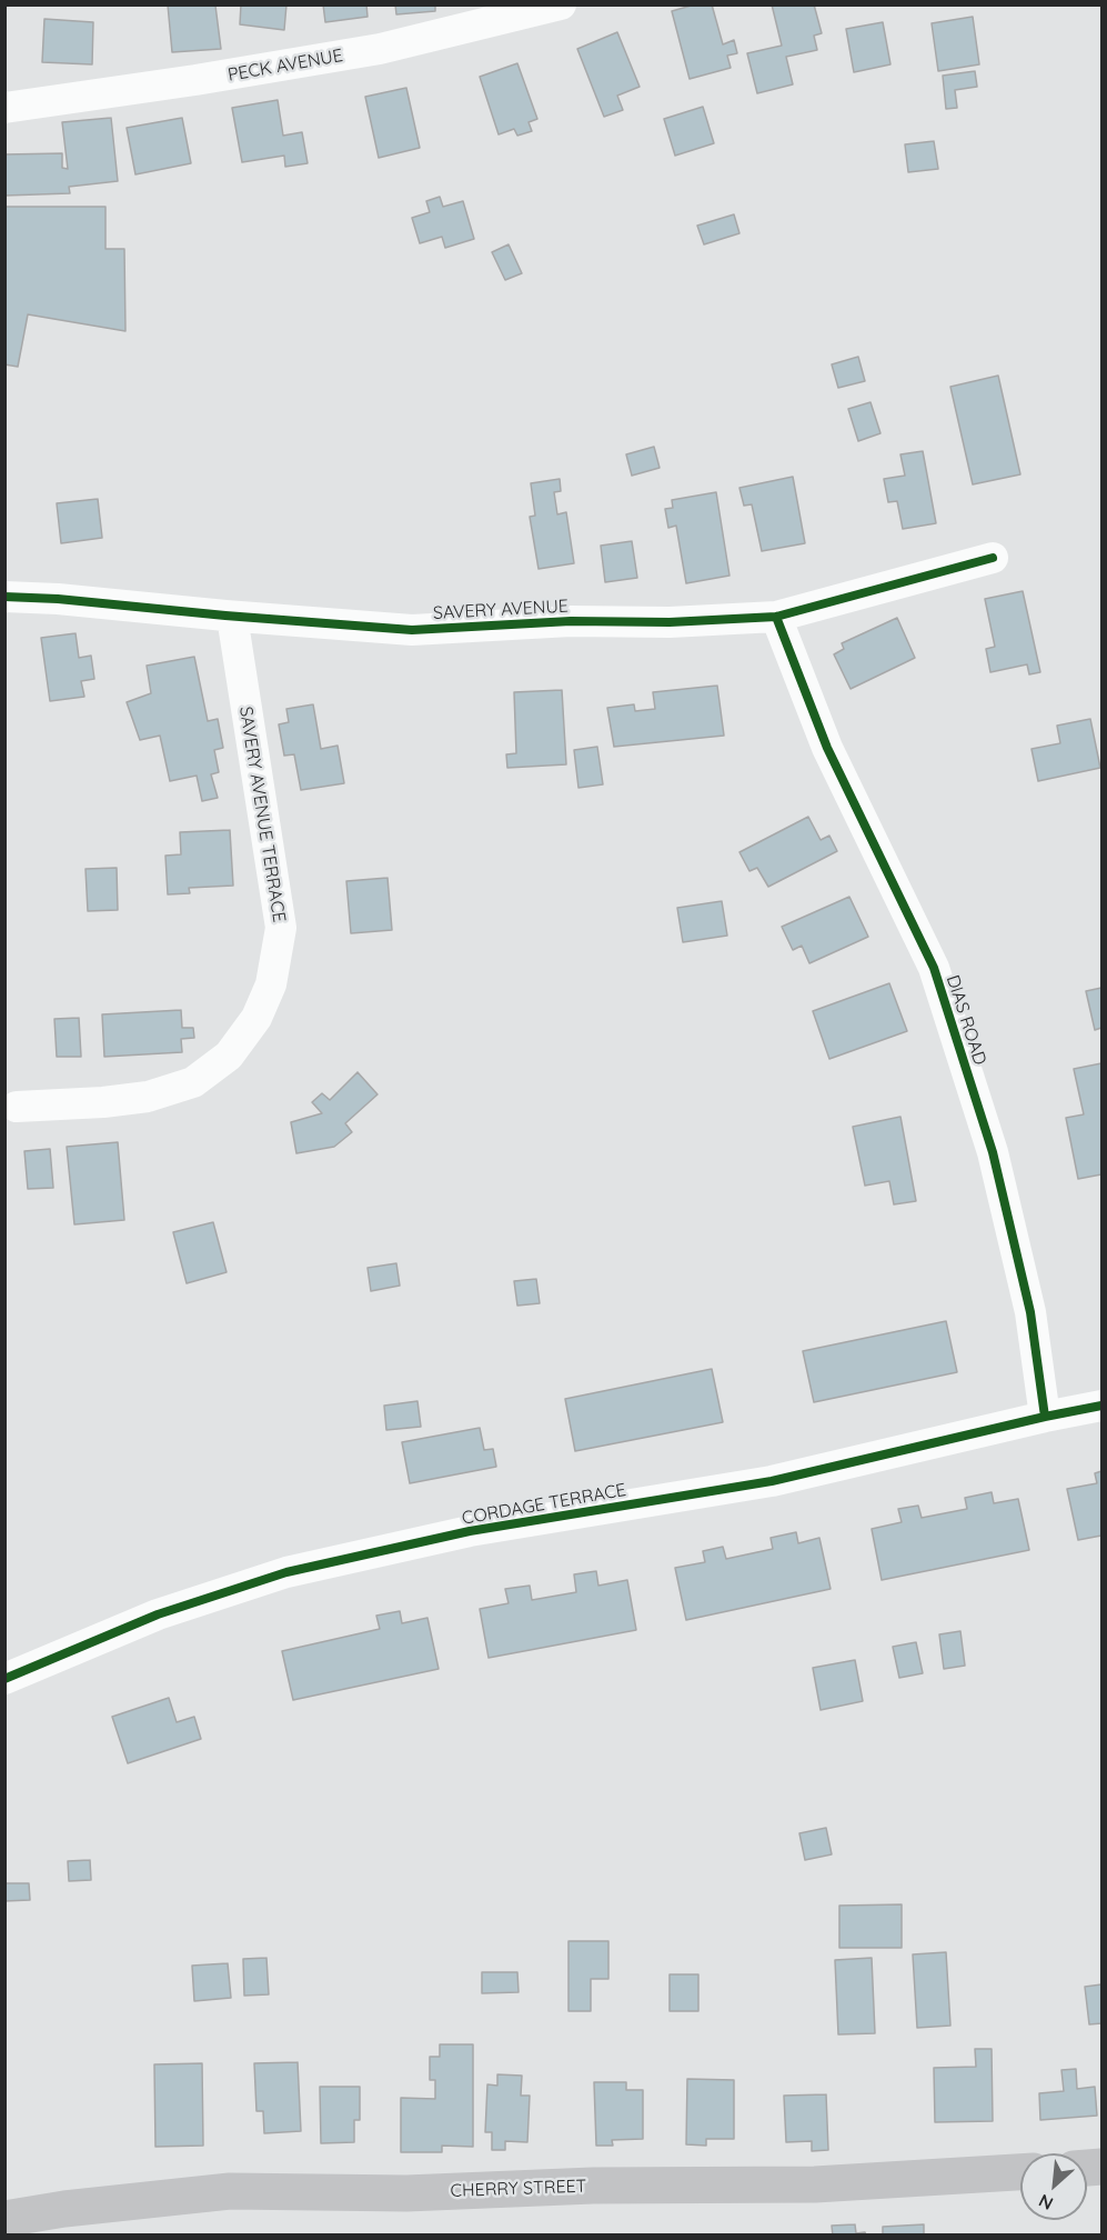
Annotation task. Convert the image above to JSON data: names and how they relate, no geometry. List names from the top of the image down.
{
  "streets": {
    "main road": ["CHERRY STREET"],
    "street": [
      "PECK AVENUE",
      "SAVERY AVENUE",
      "SAVERY AVENUE TERRACE",
      "DIAS ROAD",
      "CORDAGE TERRACE"
    ]
  },
  "crossings": [
    ["SAVERY AVENUE", "SAVERY AVENUE TERRACE"],
    ["SAVERY AVENUE", "DIAS ROAD"],
    ["DIAS ROAD", "CORDAGE TERRACE"]
  ],
  "north": "bottom left"
}
